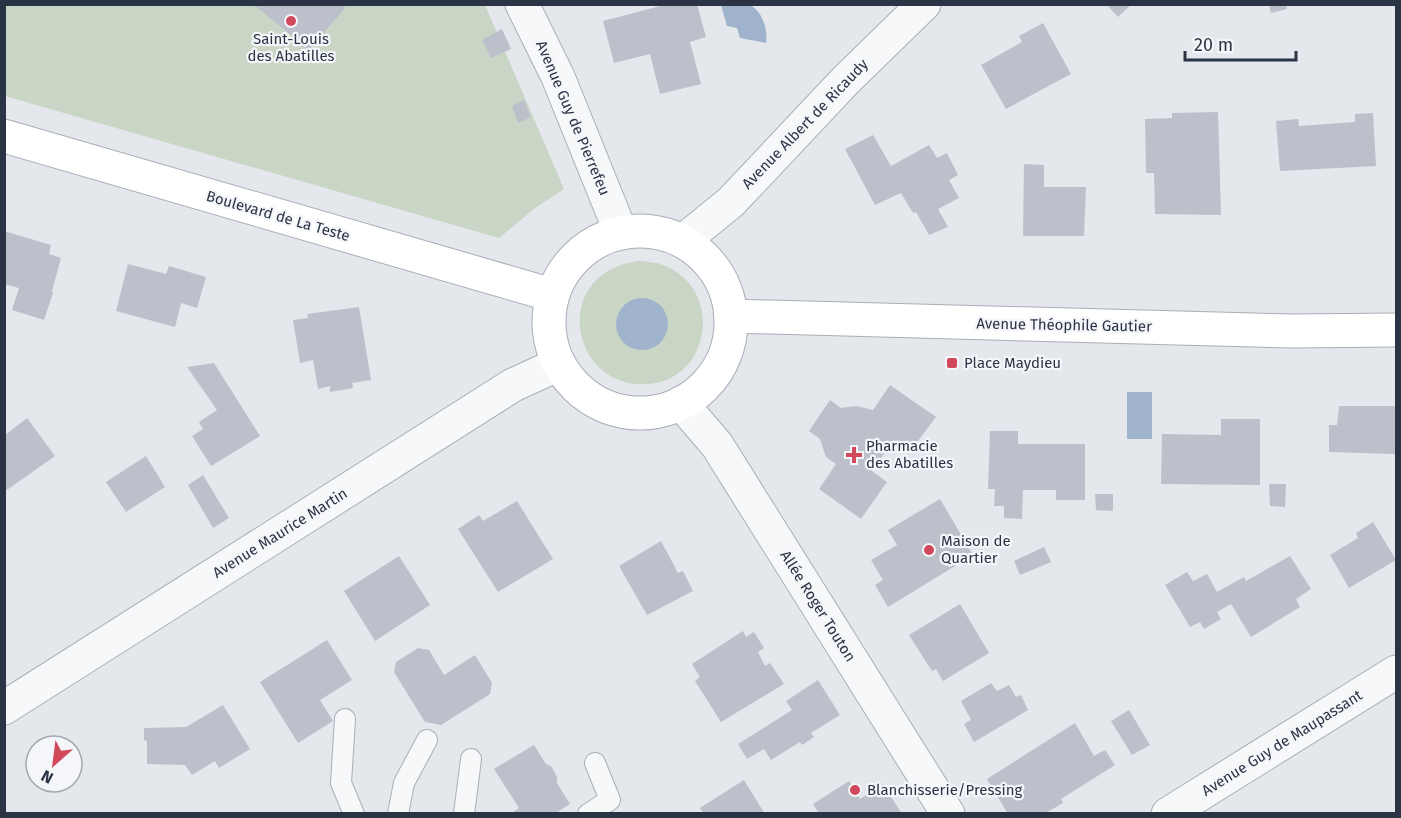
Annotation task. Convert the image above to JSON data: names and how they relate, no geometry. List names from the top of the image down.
{
  "streets": {
    "main road": ["Boulevard de La Teste", "Avenue Théophile Gautier"],
    "street": [
      "Avenue Guy de Pierrefeu",
      "Avenue Albert de Ricaudy",
      "Avenue Maurice Martin",
      "Allée Roger Touton",
      "Avenue Guy de Maupassant"
    ]
  },
  "crossings": [
    ["Avenue Guy de Pierrefeu", "Avenue Albert de Ricaudy"],
    ["Avenue Guy de Pierrefeu", "Boulevard de La Teste"],
    ["Avenue Guy de Pierrefeu", "Avenue Théophile Gautier"],
    ["Avenue Guy de Pierrefeu", "Avenue Maurice Martin"],
    ["Avenue Guy de Pierrefeu", "Allée Roger Touton"],
    ["Avenue Albert de Ricaudy", "Boulevard de La Teste"],
    ["Avenue Albert de Ricaudy", "Avenue Théophile Gautier"],
    ["Avenue Albert de Ricaudy", "Avenue Maurice Martin"],
    ["Avenue Albert de Ricaudy", "Allée Roger Touton"],
    ["Boulevard de La Teste", "Avenue Théophile Gautier"],
    ["Boulevard de La Teste", "Avenue Maurice Martin"],
    ["Boulevard de La Teste", "Allée Roger Touton"],
    ["Avenue Théophile Gautier", "Avenue Maurice Martin"],
    ["Avenue Théophile Gautier", "Allée Roger Touton"],
    ["Avenue Maurice Martin", "Allée Roger Touton"]
  ],
  "places": {
    "other": ["Saint-Louis des Abatilles", "Maison de Quartier", "Blanchisserie/Pressing"],
    "transit": ["Place Maydieu"],
    "health": ["Pharmacie des Abatilles"]
  },
  "scale_bar": "20 m",
  "north": "bottom left"
}
